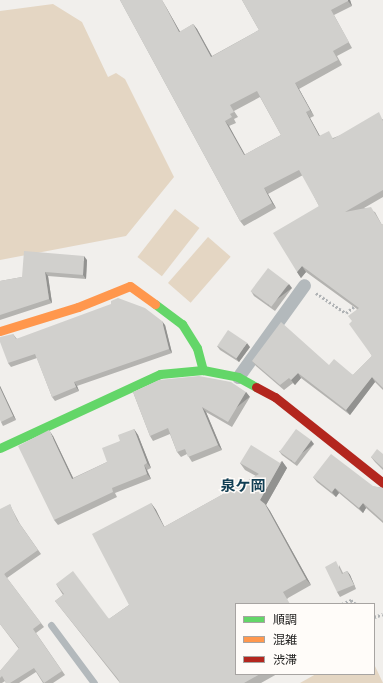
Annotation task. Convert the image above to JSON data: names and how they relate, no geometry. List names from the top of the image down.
{
  "districts": ["泉ケ岡"],
  "legend": ["順調", "混雑", "渋滞"]
}
